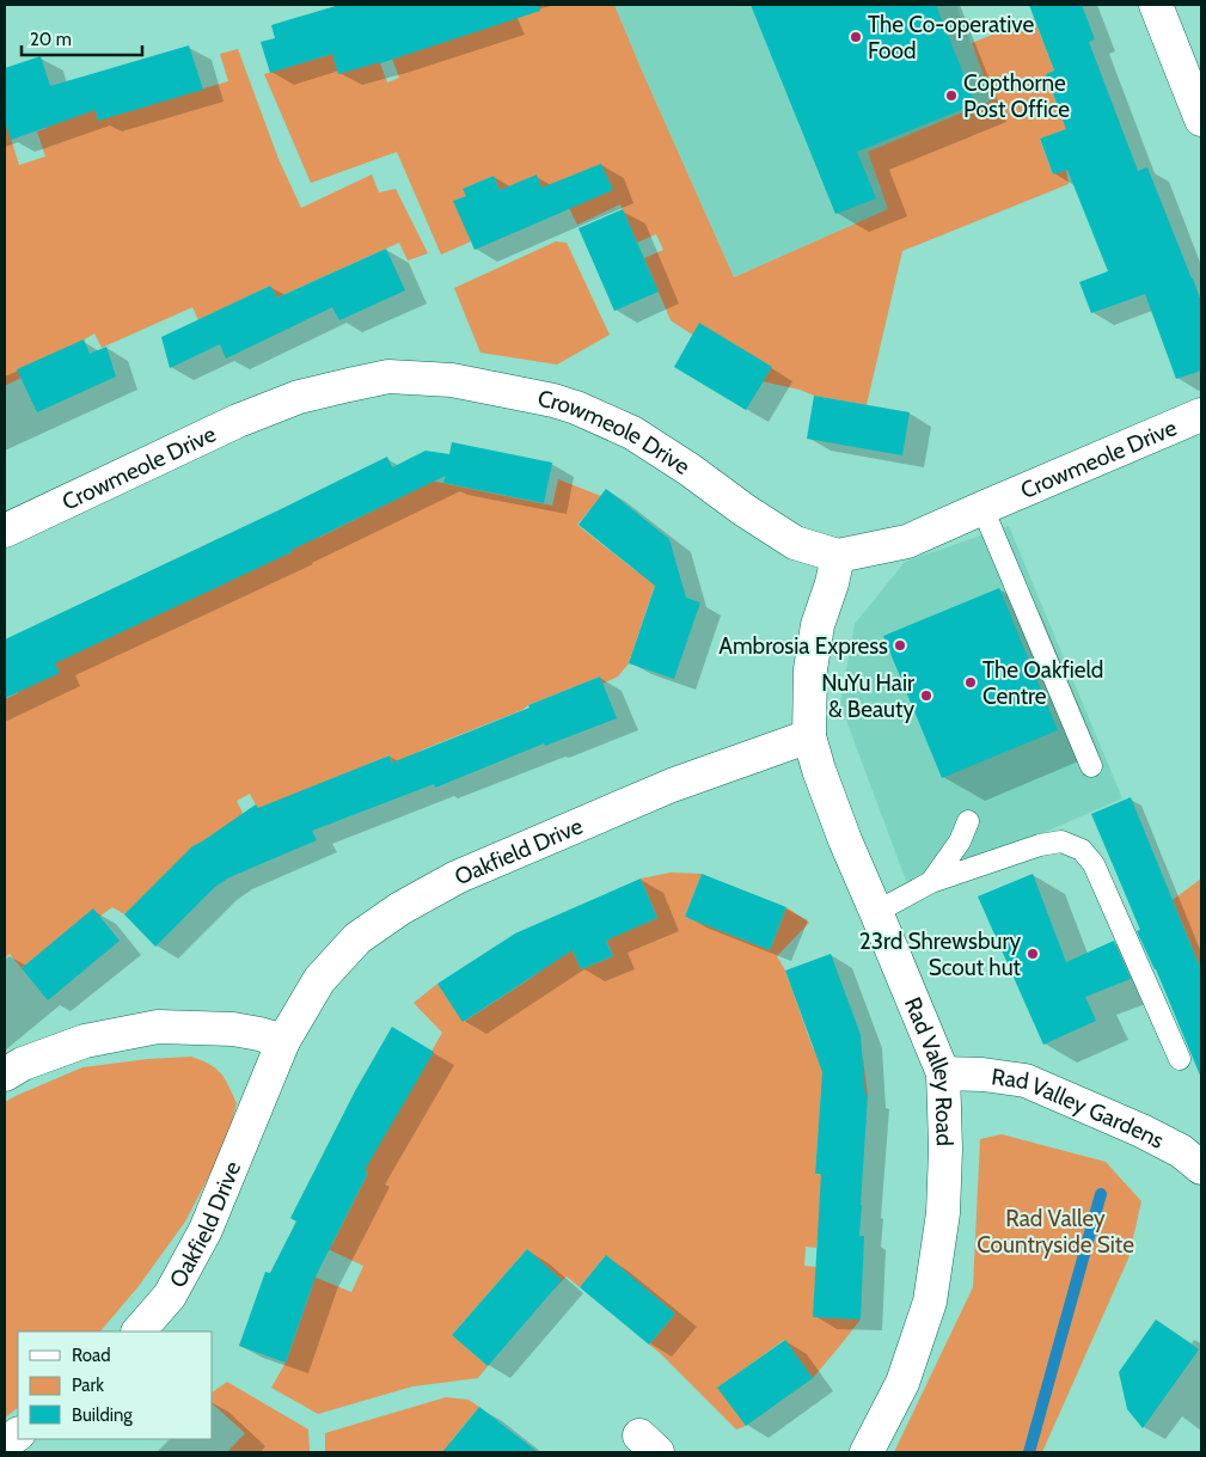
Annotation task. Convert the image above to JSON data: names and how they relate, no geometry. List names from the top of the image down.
{
  "streets": {
    "street": [
      "Crowmeole Drive",
      "Oakfield Drive",
      "Rad Valley Road",
      "Rad Valley Gardens"
    ]
  },
  "crossings": [
    ["Crowmeole Drive", "Rad Valley Road"],
    ["Oakfield Drive", "Rad Valley Road"],
    ["Rad Valley Road", "Rad Valley Gardens"]
  ],
  "parks": ["Rad Valley Countryside Site"],
  "places": [
    "The Co-operative Food",
    "Copthorne Post Office",
    "Ambrosia Express",
    "The Oakfield Centre",
    "NuYu Hair & Beauty",
    "23rd Shrewsbury Scout hut"
  ],
  "legend": ["Road", "Park", "Building"],
  "scale_bar": "20 m"
}
